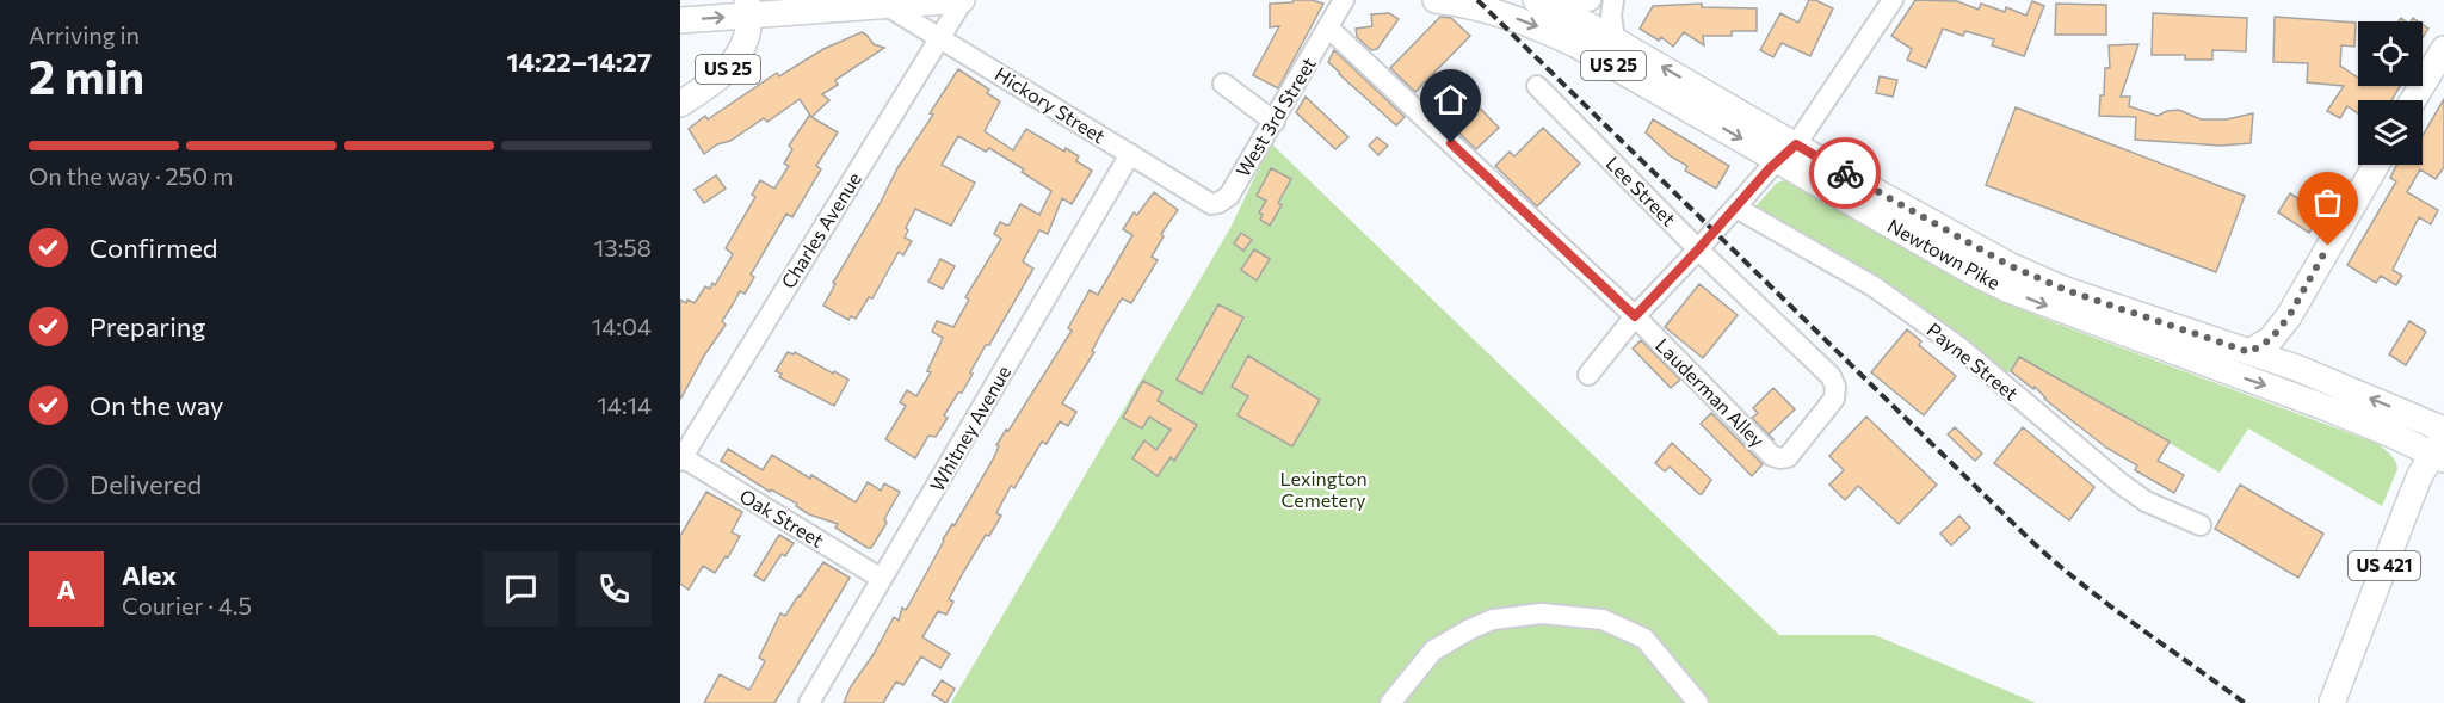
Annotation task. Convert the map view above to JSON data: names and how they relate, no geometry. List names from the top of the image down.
{
  "streets": {
    "main road": ["US 25", "Newtown Pike", "US 421"],
    "street": [
      "Hickory Street",
      "West 3rd Street",
      "Lee Street",
      "Charles Avenue",
      "Payne Street",
      "Lauderman Alley",
      "Whitney Avenue",
      "Oak Street"
    ]
  },
  "crossings": [
    ["Hickory Street", "West 3rd Street"],
    ["Hickory Street", "Charles Avenue"],
    ["Hickory Street", "Whitney Avenue"],
    ["West 3rd Street", "Lauderman Alley"],
    ["Lee Street", "Lauderman Alley"],
    ["Charles Avenue", "Oak Street"],
    ["Newtown Pike", "US 421"],
    ["Whitney Avenue", "Oak Street"]
  ],
  "parks": ["Lexington Cemetery"],
  "page": {
    "heading": ["2 min", "Arriving in", "14:22–14:27"],
    "panel": ["Alex", "Courier · 4.5"],
    "bar": "On the way · 250 m",
    "list": [
      ["Confirmed", "13:58"],
      ["Preparing", "14:04"],
      ["On the way", "14:14"],
      "Delivered"
    ],
    "round": "A"
  }
}
